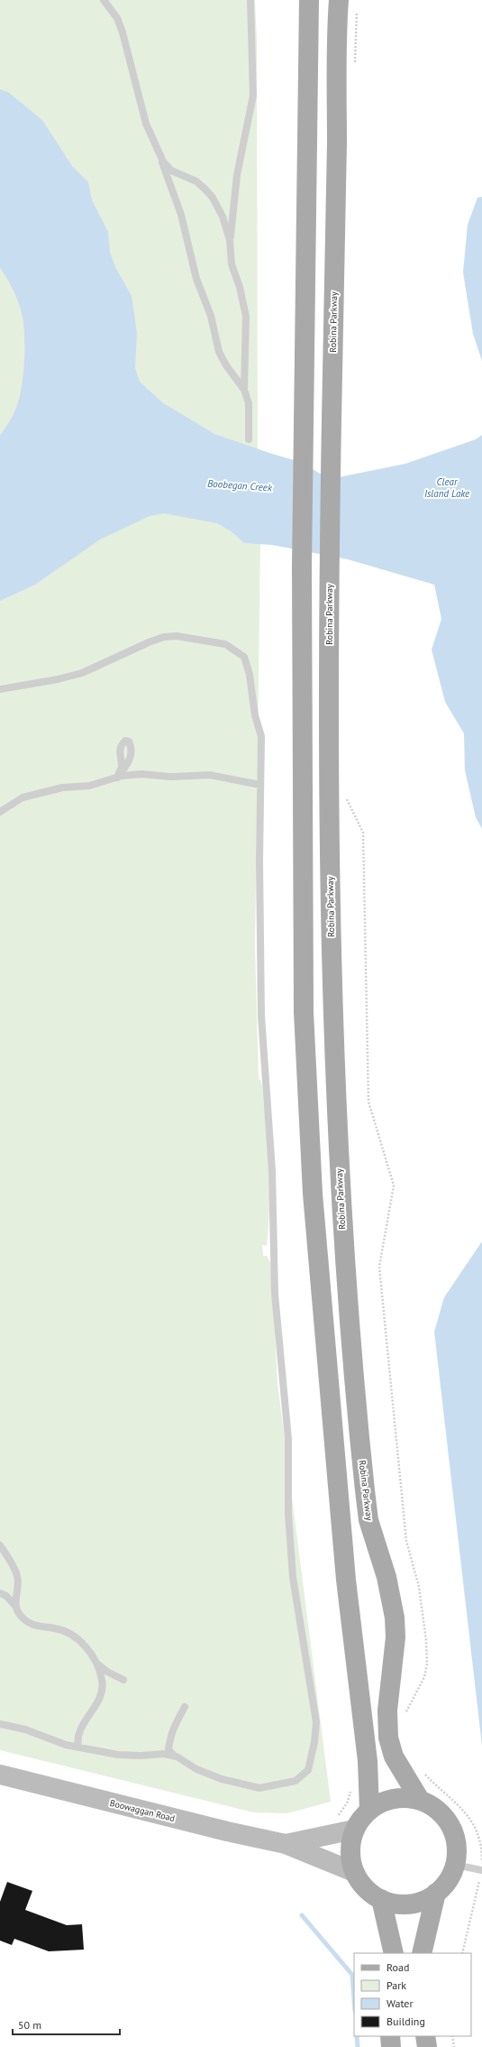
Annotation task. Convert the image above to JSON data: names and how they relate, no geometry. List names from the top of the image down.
{
  "streets": {
    "main road": ["Robina Parkway", "Boowaggan Road"]
  },
  "crossings": [
    ["Robina Parkway", "Boowaggan Road"]
  ],
  "water": ["Clear Island Lake", "Boobegan Creek"],
  "legend": [
    "Road",
    "Park",
    "Water",
    "Building"
  ],
  "scale_bar": "50 m"
}
